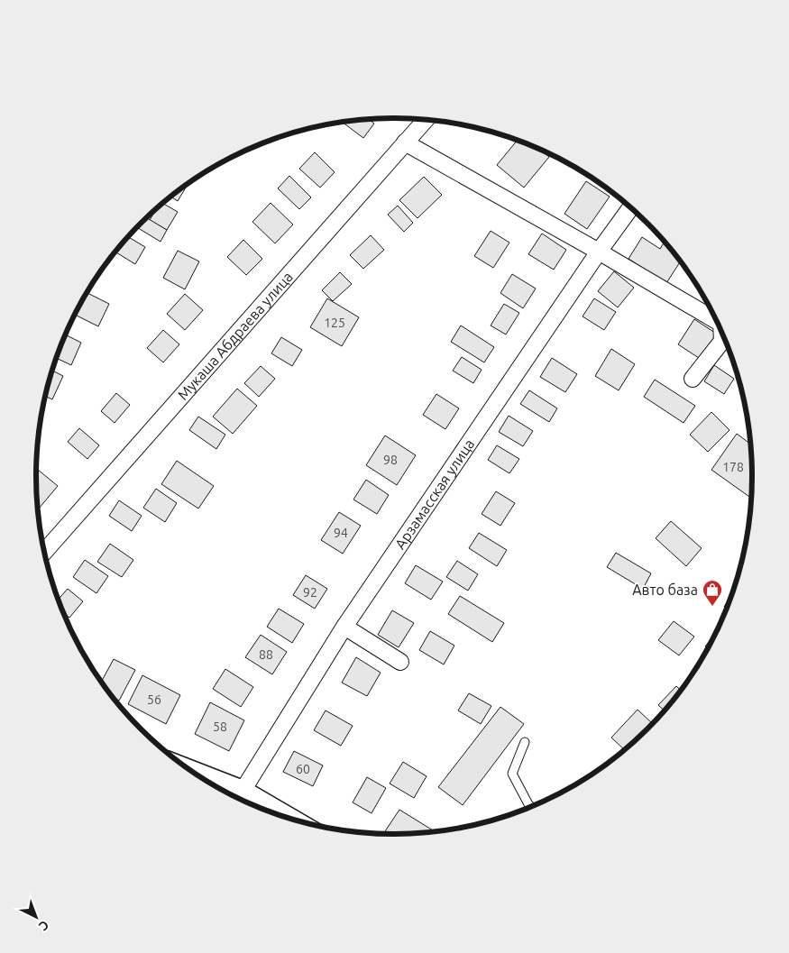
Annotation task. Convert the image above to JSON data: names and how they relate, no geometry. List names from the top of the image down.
{
  "streets": {
    "street": ["Мукаша Абдраева улица", "Арзамасская улица"]
  },
  "places": {
    "shop": ["Авто база"]
  },
  "house_numbers": [
    "125",
    "98",
    "178",
    "94",
    "92",
    "88",
    "56",
    "58",
    "60"
  ],
  "north": "bottom right"
}
